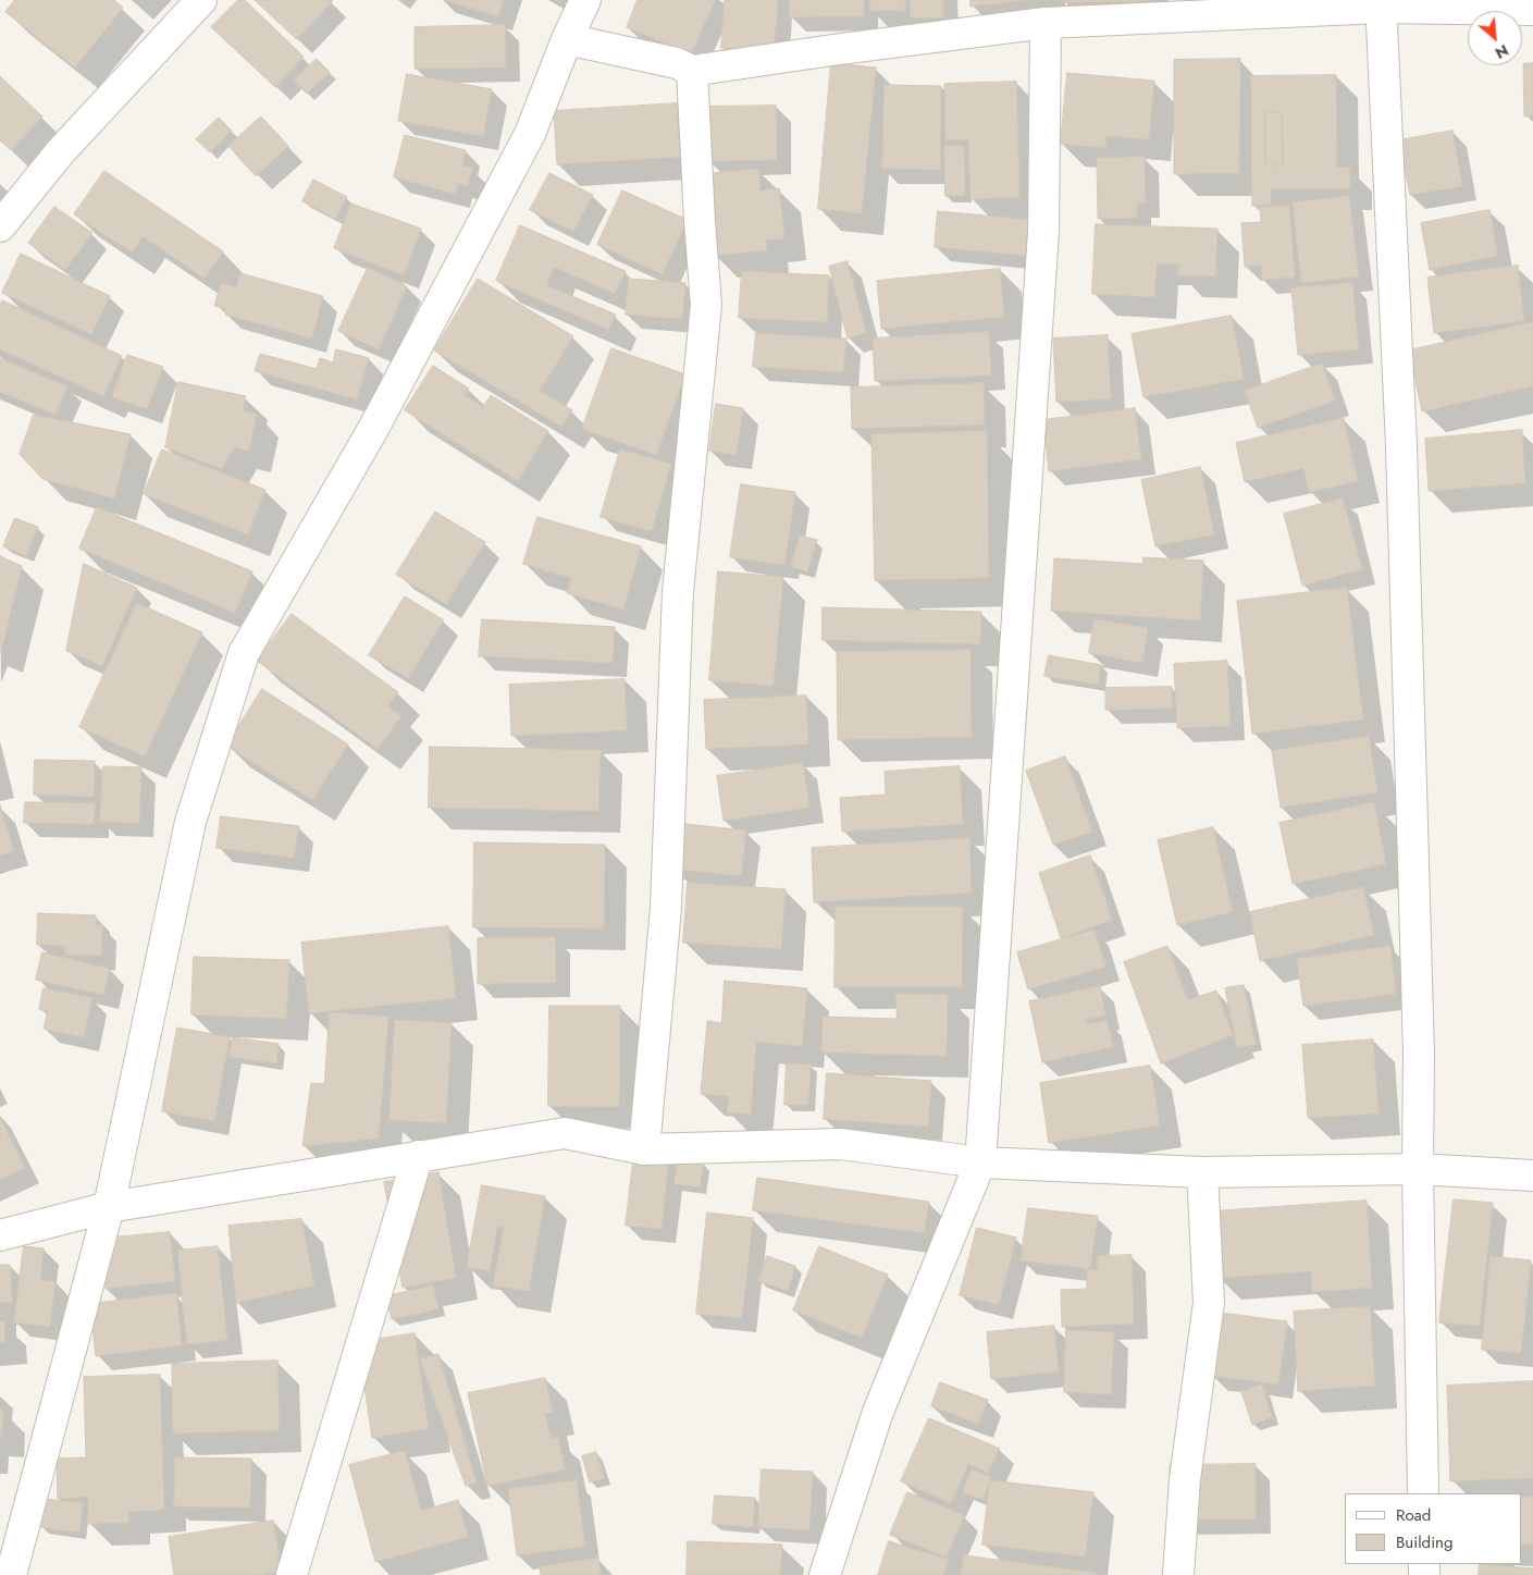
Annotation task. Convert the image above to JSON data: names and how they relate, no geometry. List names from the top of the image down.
{
  "legend": ["Road", "Building"],
  "north": "bottom right"
}
